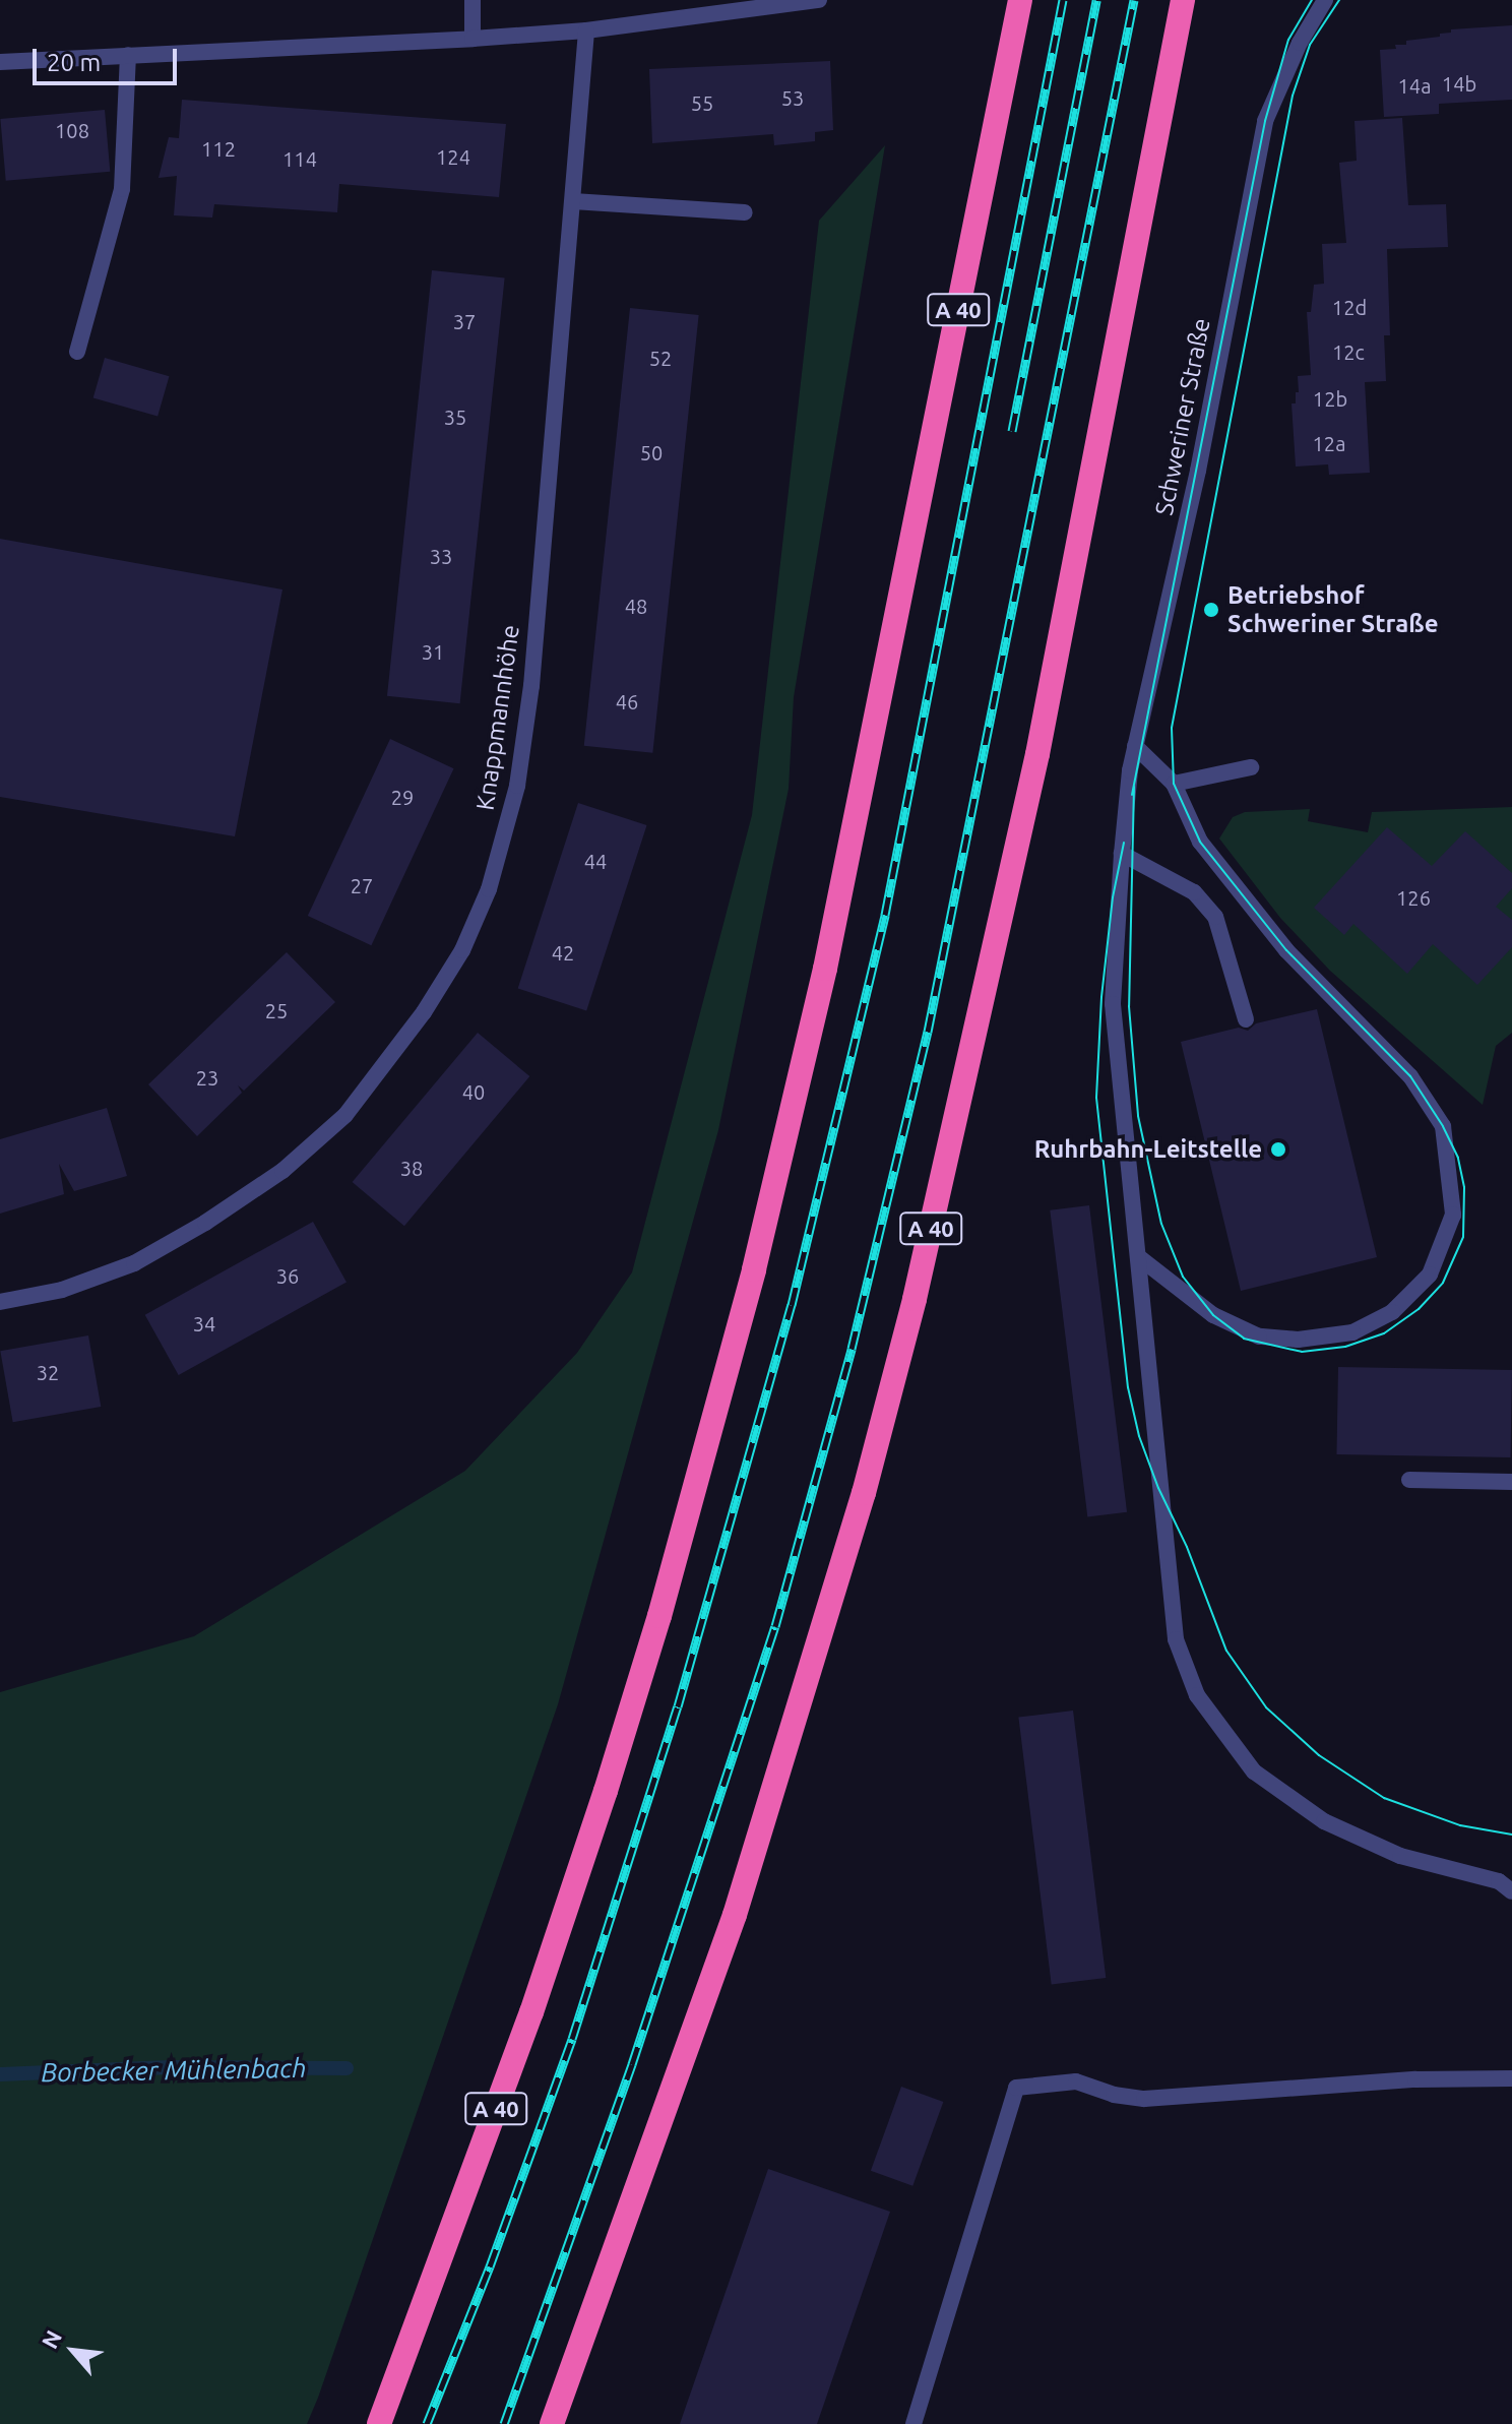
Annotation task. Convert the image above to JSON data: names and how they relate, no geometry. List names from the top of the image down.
{
  "streets": {
    "highway": ["A 40"],
    "street": ["Schweriner Straße", "Knappmannhöhe"]
  },
  "water": ["Borbecker Mühlenbach"],
  "places": ["Betriebshof Schweriner Straße", "Ruhrbahn-Leitstelle"],
  "house_numbers": [
    "14b",
    "14a",
    "53",
    "55",
    "108",
    "112",
    "124",
    "114",
    "12d",
    "37",
    "12c",
    "52",
    "12b",
    "35",
    "12a",
    "50",
    "33",
    "48",
    "31",
    "46",
    "29",
    "44",
    "27",
    "126",
    "42",
    "25",
    "23",
    "40",
    "38",
    "36",
    "34",
    "32"
  ],
  "scale_bar": "20 m",
  "north": "top left"
}
